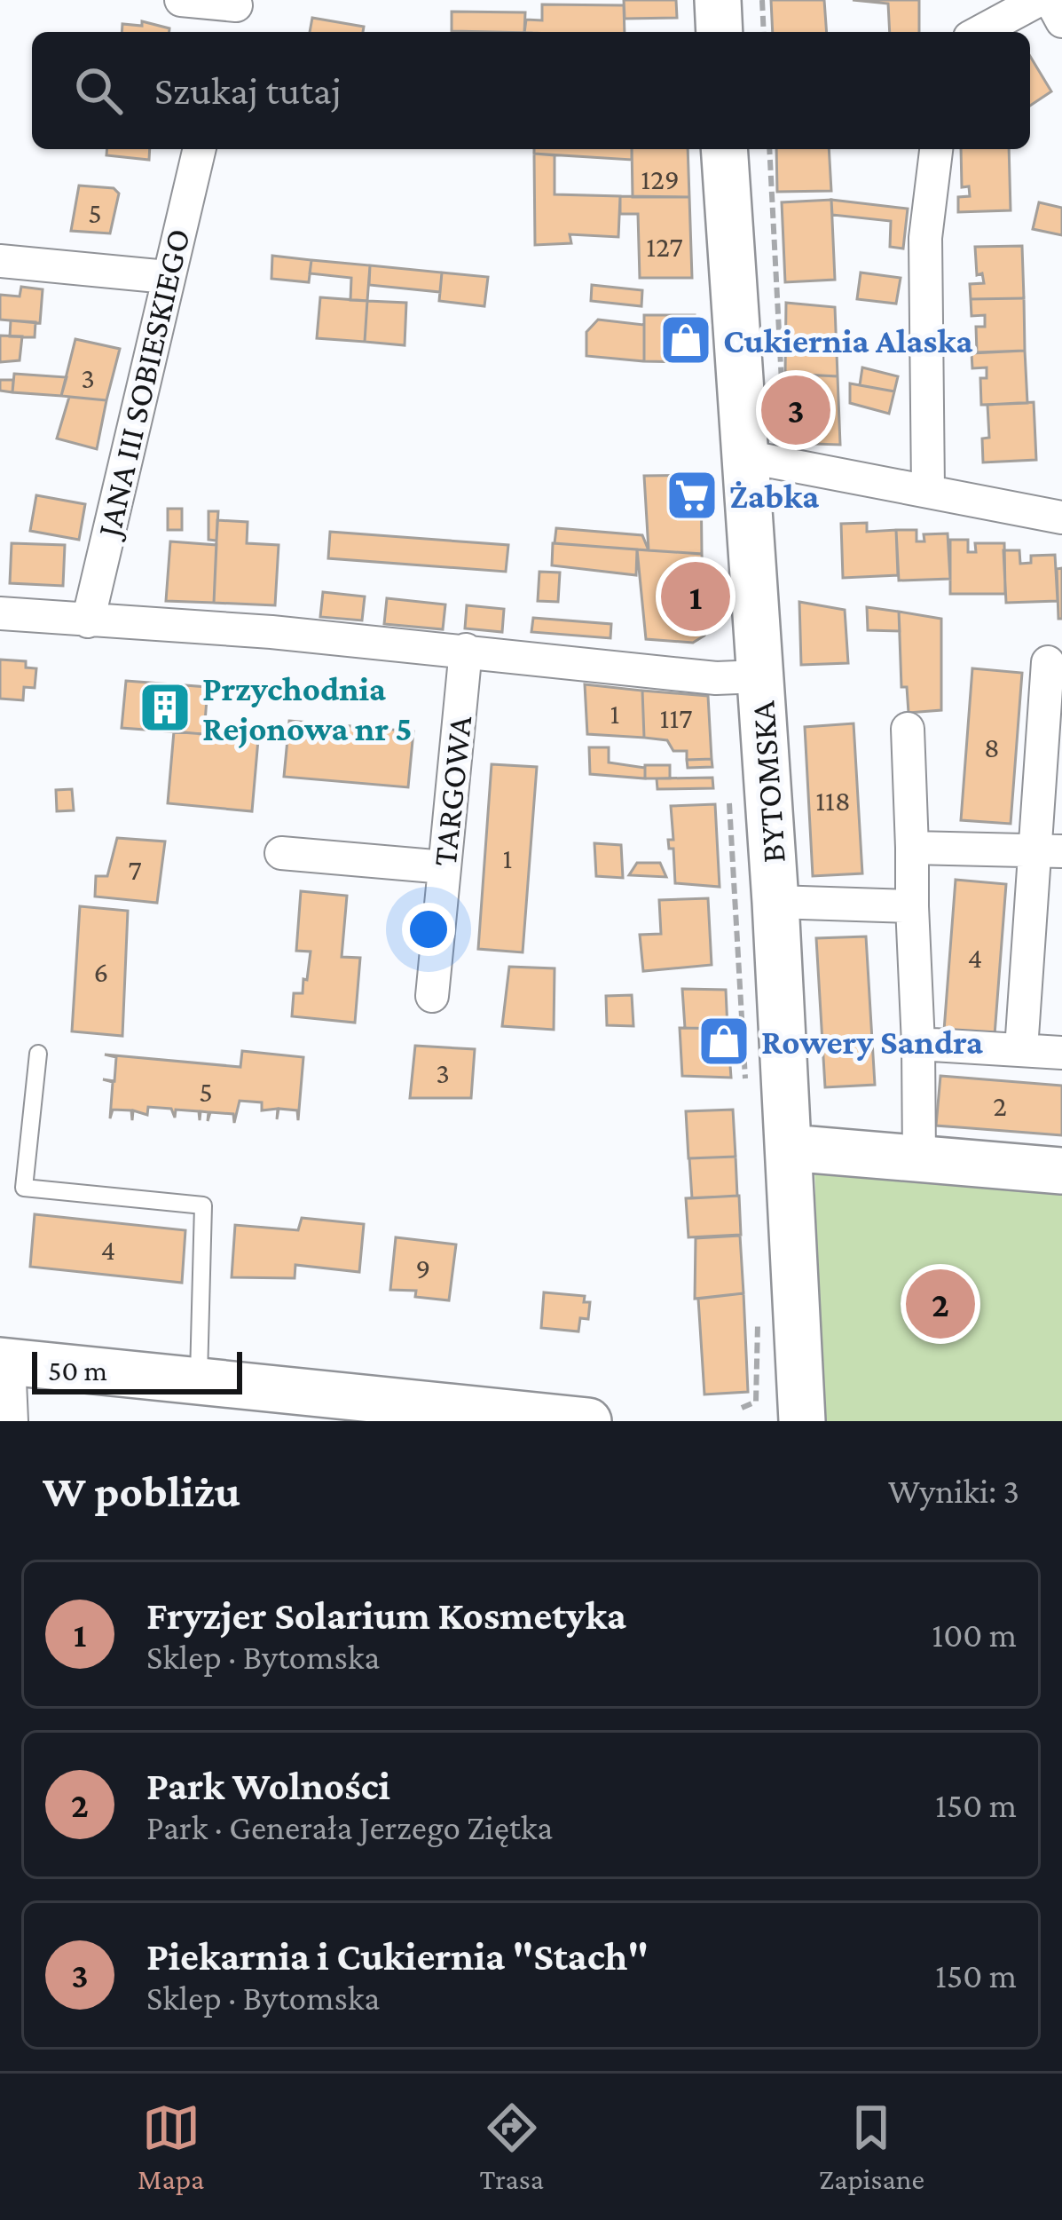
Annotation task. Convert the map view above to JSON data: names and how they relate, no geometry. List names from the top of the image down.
{
  "streets": {
    "street": ["JANA III SOBIESKIEGO", "BYTOMSKA", "TARGOWA"]
  },
  "places": {
    "shop": ["Cukiernia Alaska", "Rowery Sandra"],
    "supermarket": ["Żabka"],
    "building": ["Przychodnia Rejonowa nr 5"]
  },
  "house_numbers": [
    "129",
    "5",
    "127",
    "3",
    "1",
    "117",
    "8",
    "118",
    "1",
    "7",
    "4",
    "6",
    "3",
    "5",
    "2",
    "4",
    "9"
  ],
  "scale_bar": "50 m",
  "page": {
    "search": "Szukaj tutaj",
    "pins": ["3", "1", "2"],
    "scale": "50 m",
    "heading": ["W pobliżu", "Wyniki: 3"],
    "list": [
      {
        "mark": "1",
        "name": "Fryzjer Solarium Kosmetyka",
        "note": "Sklep · Bytomska",
        "value": "100 m"
      },
      {
        "mark": "2",
        "name": "Park Wolności",
        "note": "Park · Generała Jerzego Ziętka",
        "value": "150 m"
      },
      {
        "mark": "3",
        "name": "Piekarnia i Cukiernia \"Stach\"",
        "note": "Sklep · Bytomska",
        "value": "150 m"
      }
    ],
    "nav": ["Mapa", "Trasa", "Zapisane"]
  }
}
